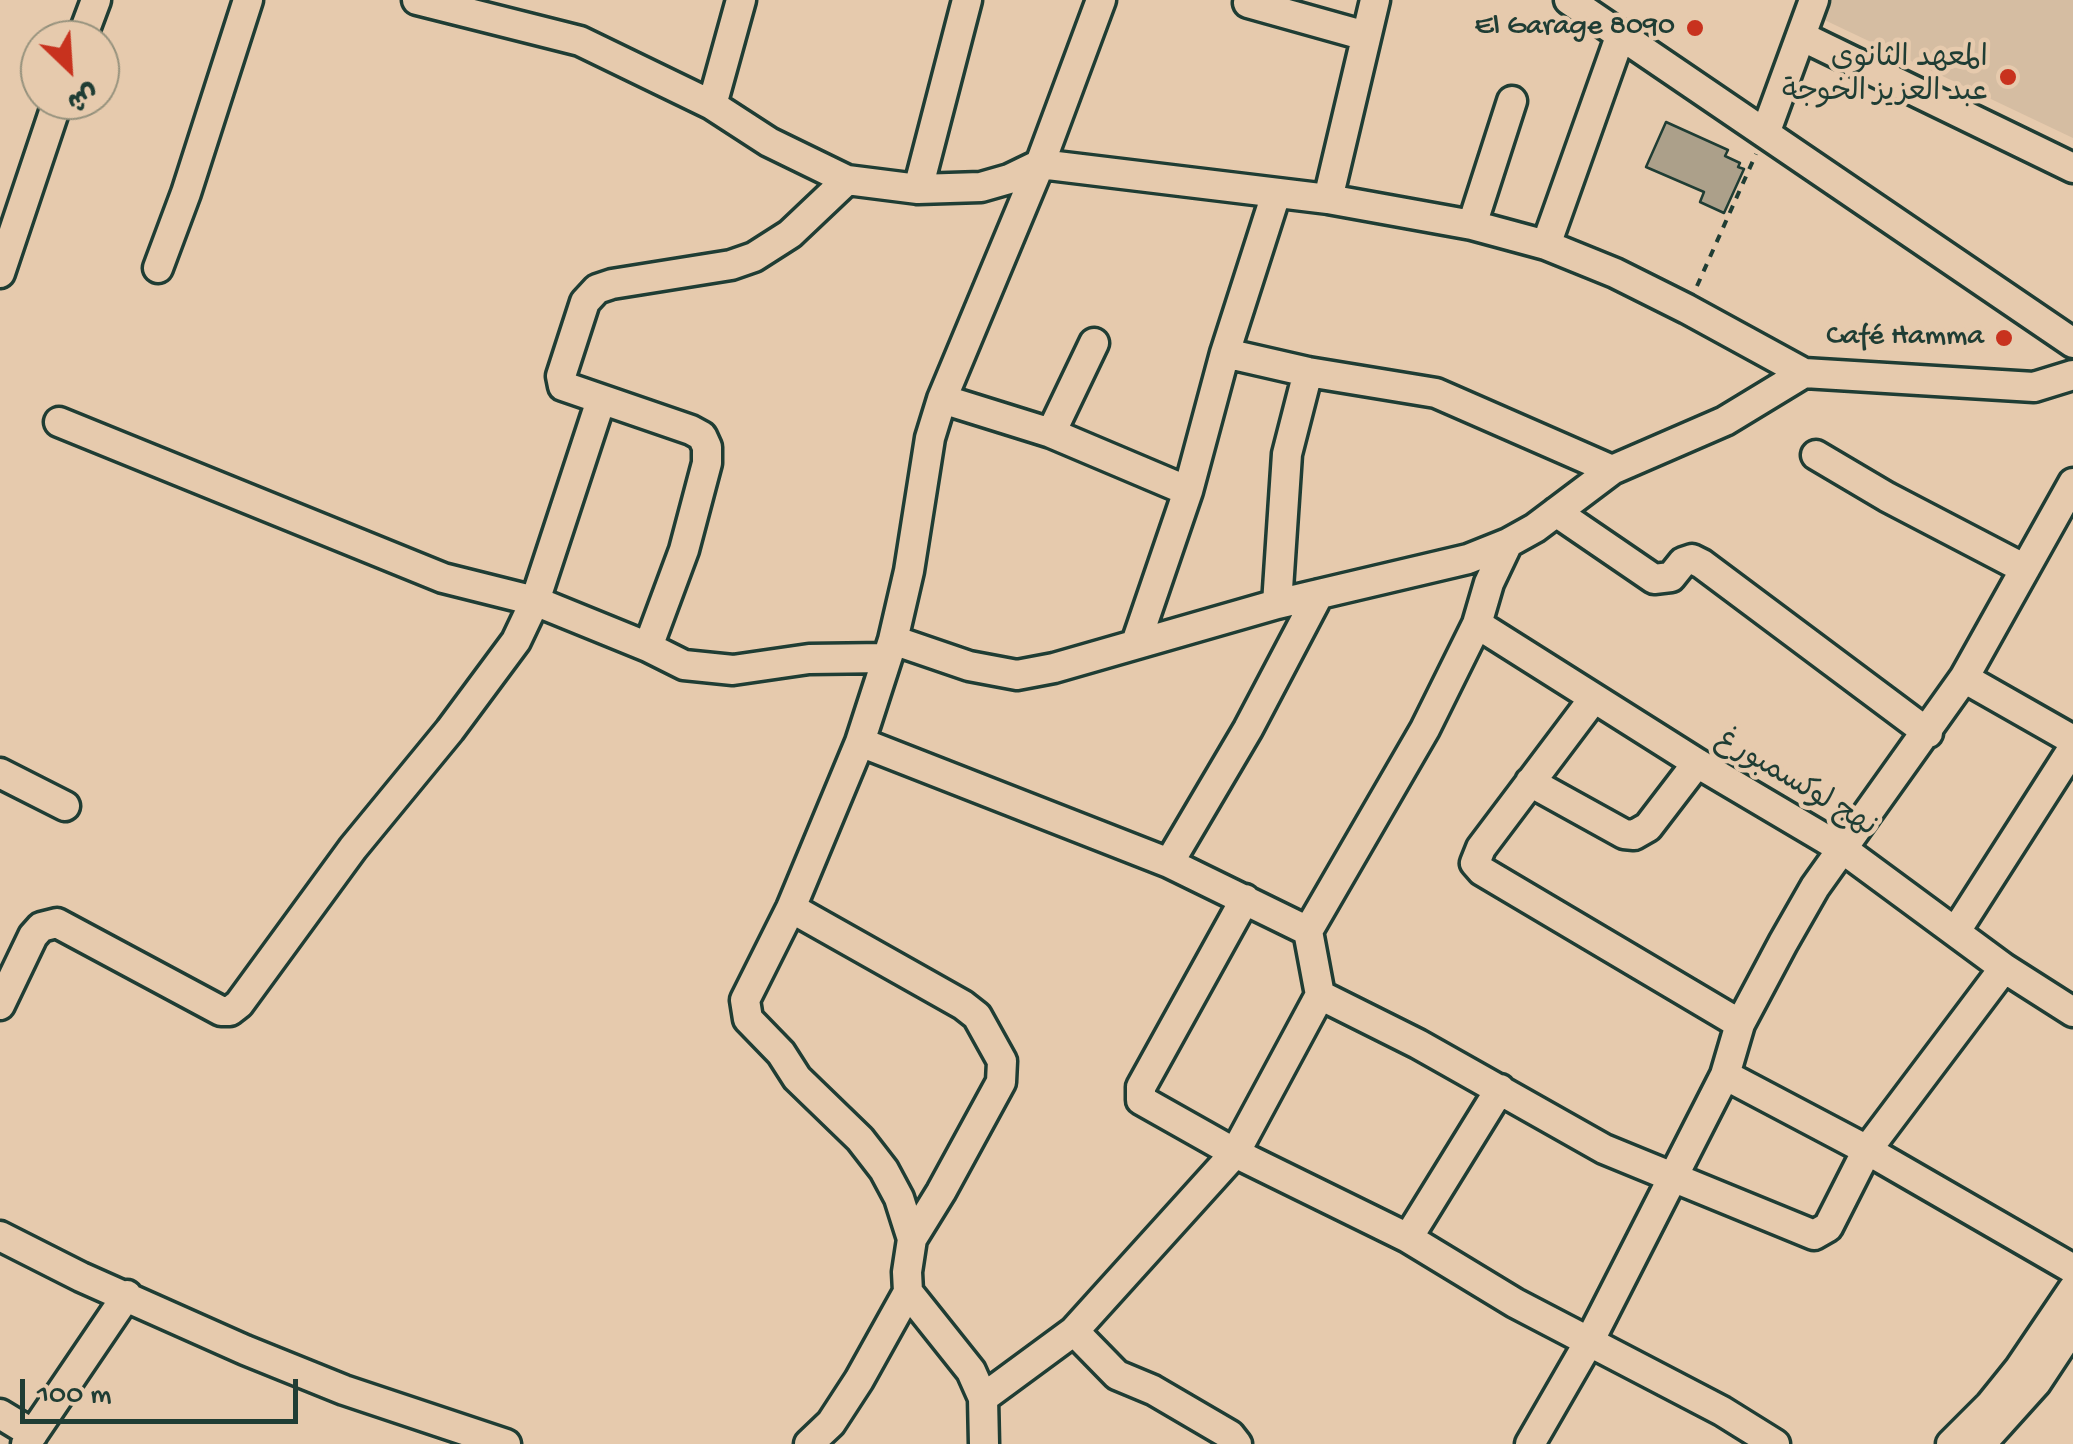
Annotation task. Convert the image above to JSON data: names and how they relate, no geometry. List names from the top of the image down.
{
  "streets": {
    "street": ["نهج لوكسمبورغ"]
  },
  "places": ["El Garage 8090", "المعهد الثانوي عبد العزيز الخوجة", "Café Hamma"],
  "scale_bar": "100 m",
  "north": "bottom right"
}
